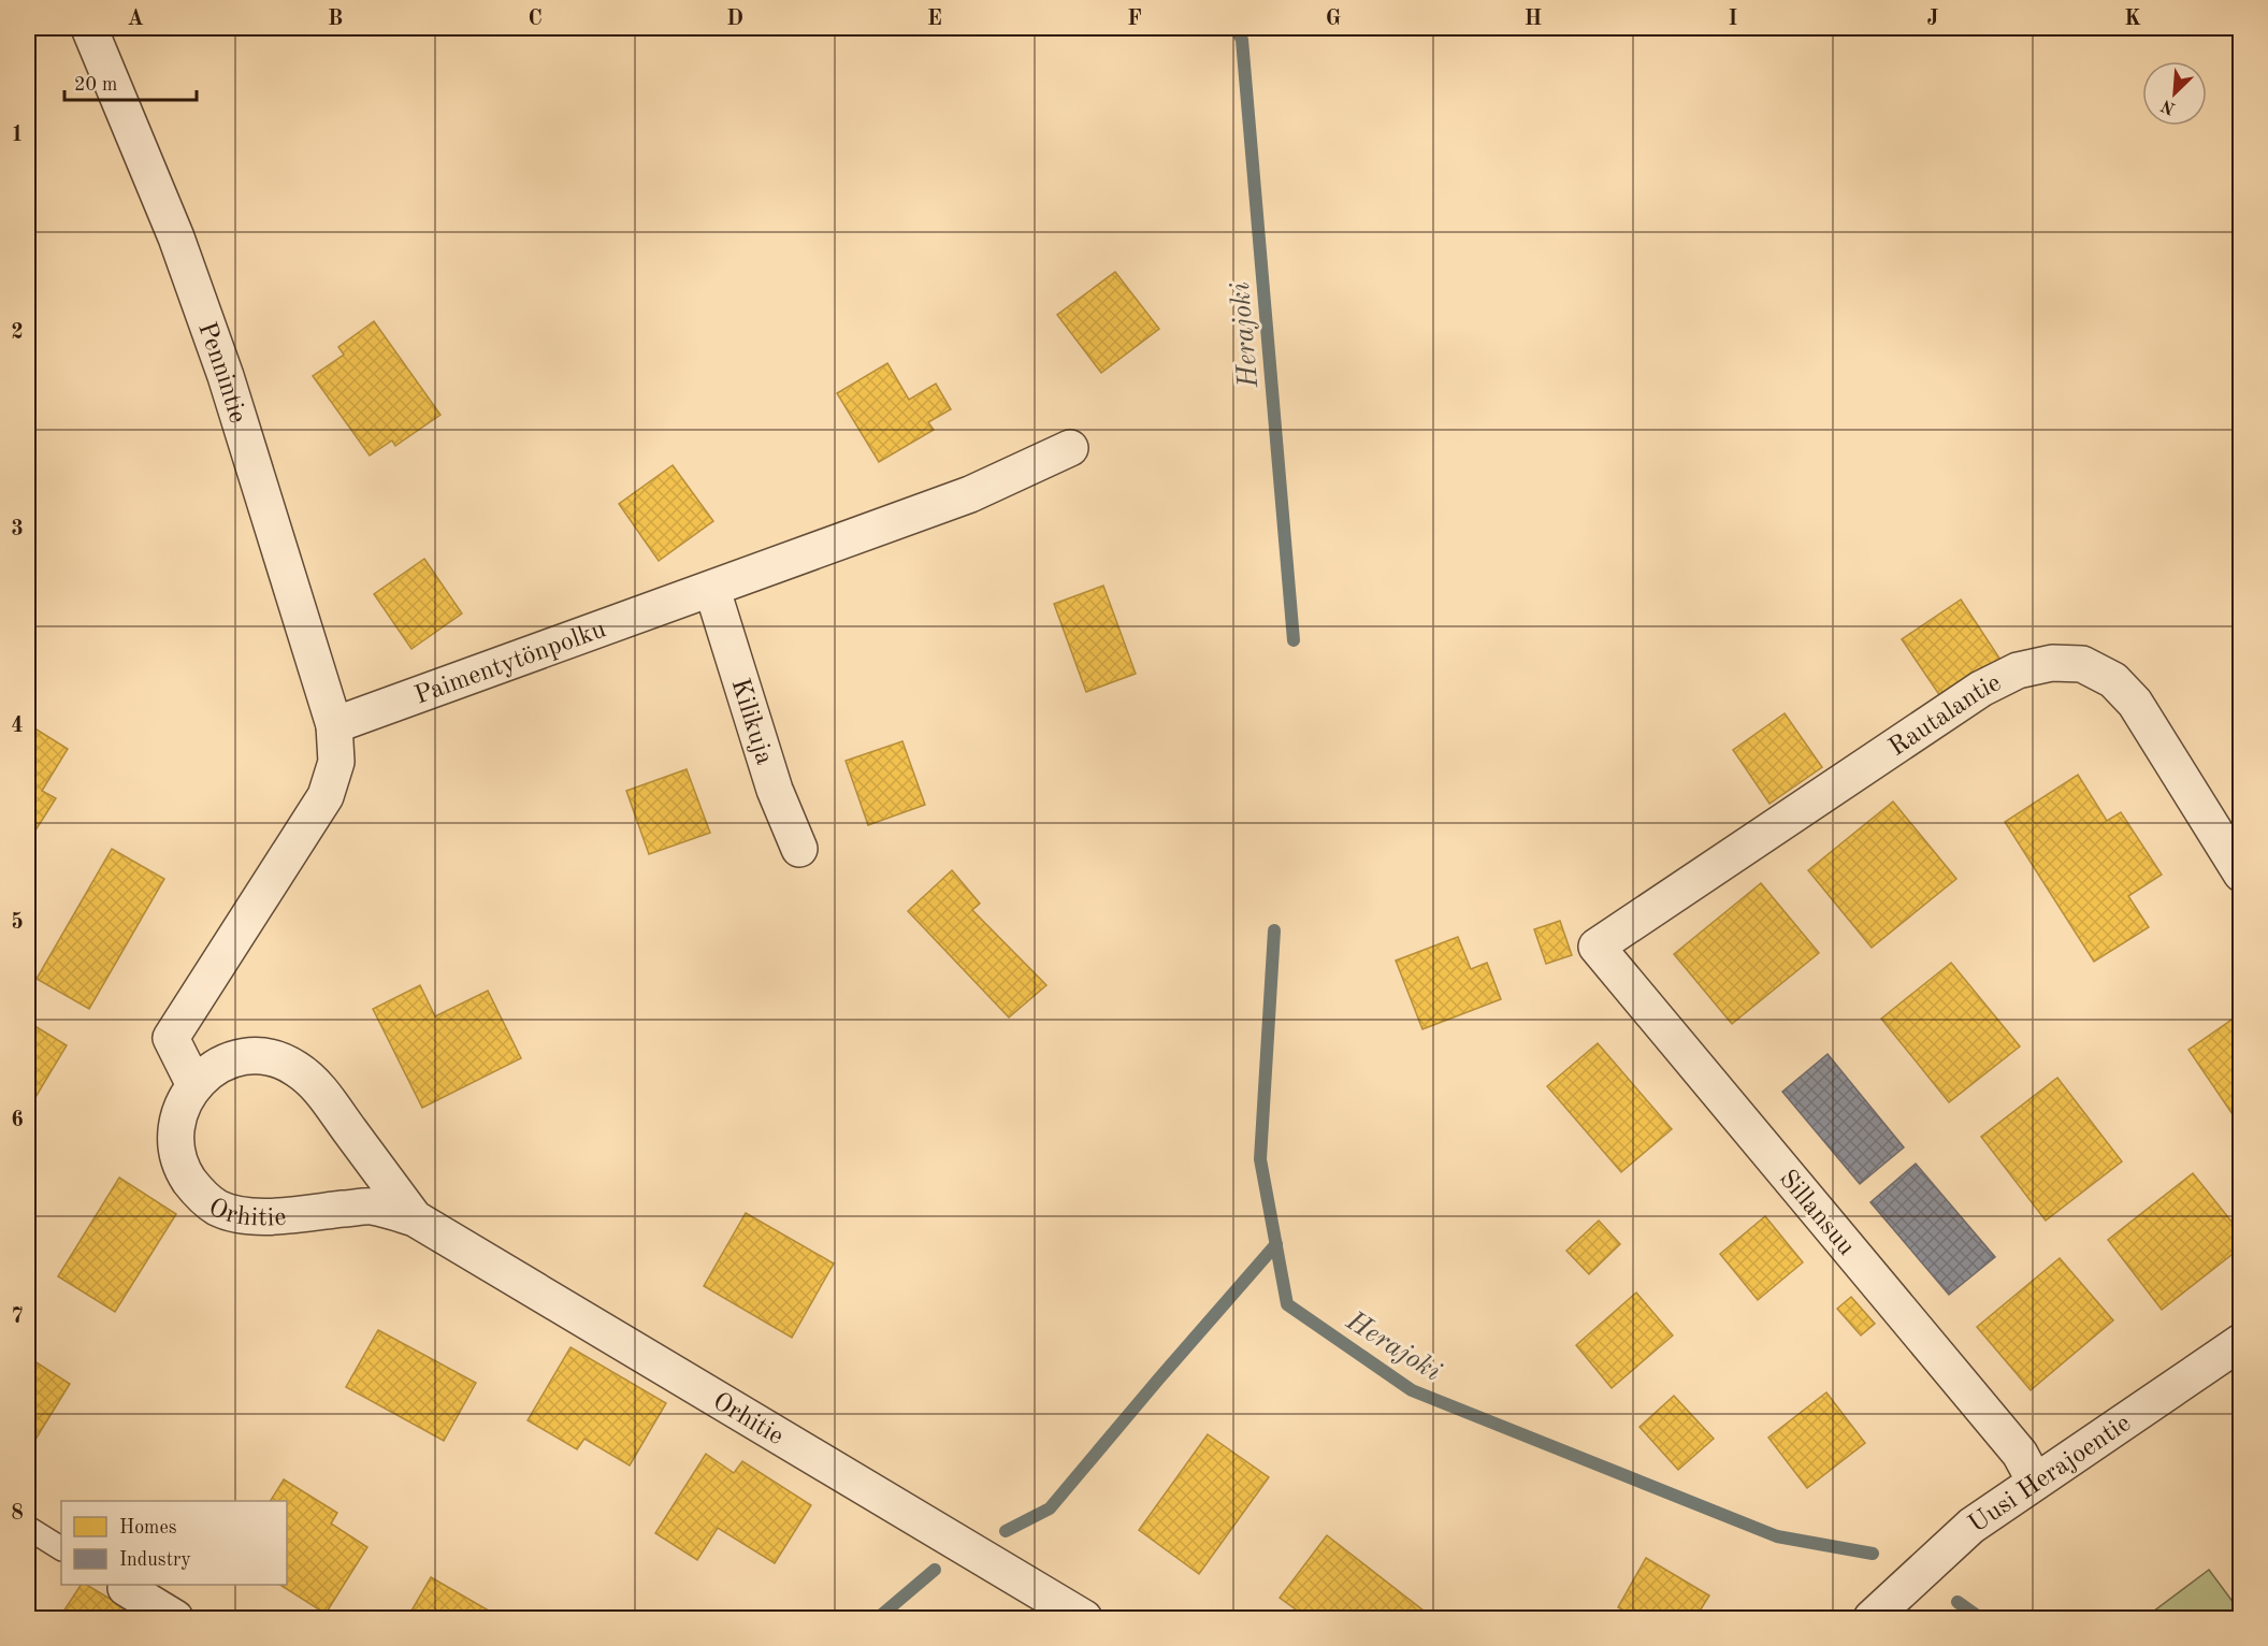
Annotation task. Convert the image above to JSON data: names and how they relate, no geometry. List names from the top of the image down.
{
  "streets": {
    "street": [
      "Pennintie",
      "Paimentytönpolku",
      "Rautalantie",
      "Kilikuja",
      "Orhitie",
      "Sillansuu",
      "Uusi Herajoentie"
    ]
  },
  "crossings": [
    ["Pennintie", "Paimentytönpolku"],
    ["Paimentytönpolku", "Kilikuja"],
    ["Rautalantie", "Sillansuu"],
    ["Sillansuu", "Uusi Herajoentie"]
  ],
  "water": ["Herajoki"],
  "legend": ["Homes", "Industry"],
  "scale_bar": "20 m",
  "north": "bottom left",
  "grid": {
    "columns": [
      "A",
      "B",
      "C",
      "D",
      "E",
      "F",
      "G",
      "H",
      "I",
      "J",
      "K"
    ],
    "rows": [
      "1",
      "2",
      "3",
      "4",
      "5",
      "6",
      "7",
      "8"
    ]
  }
}
